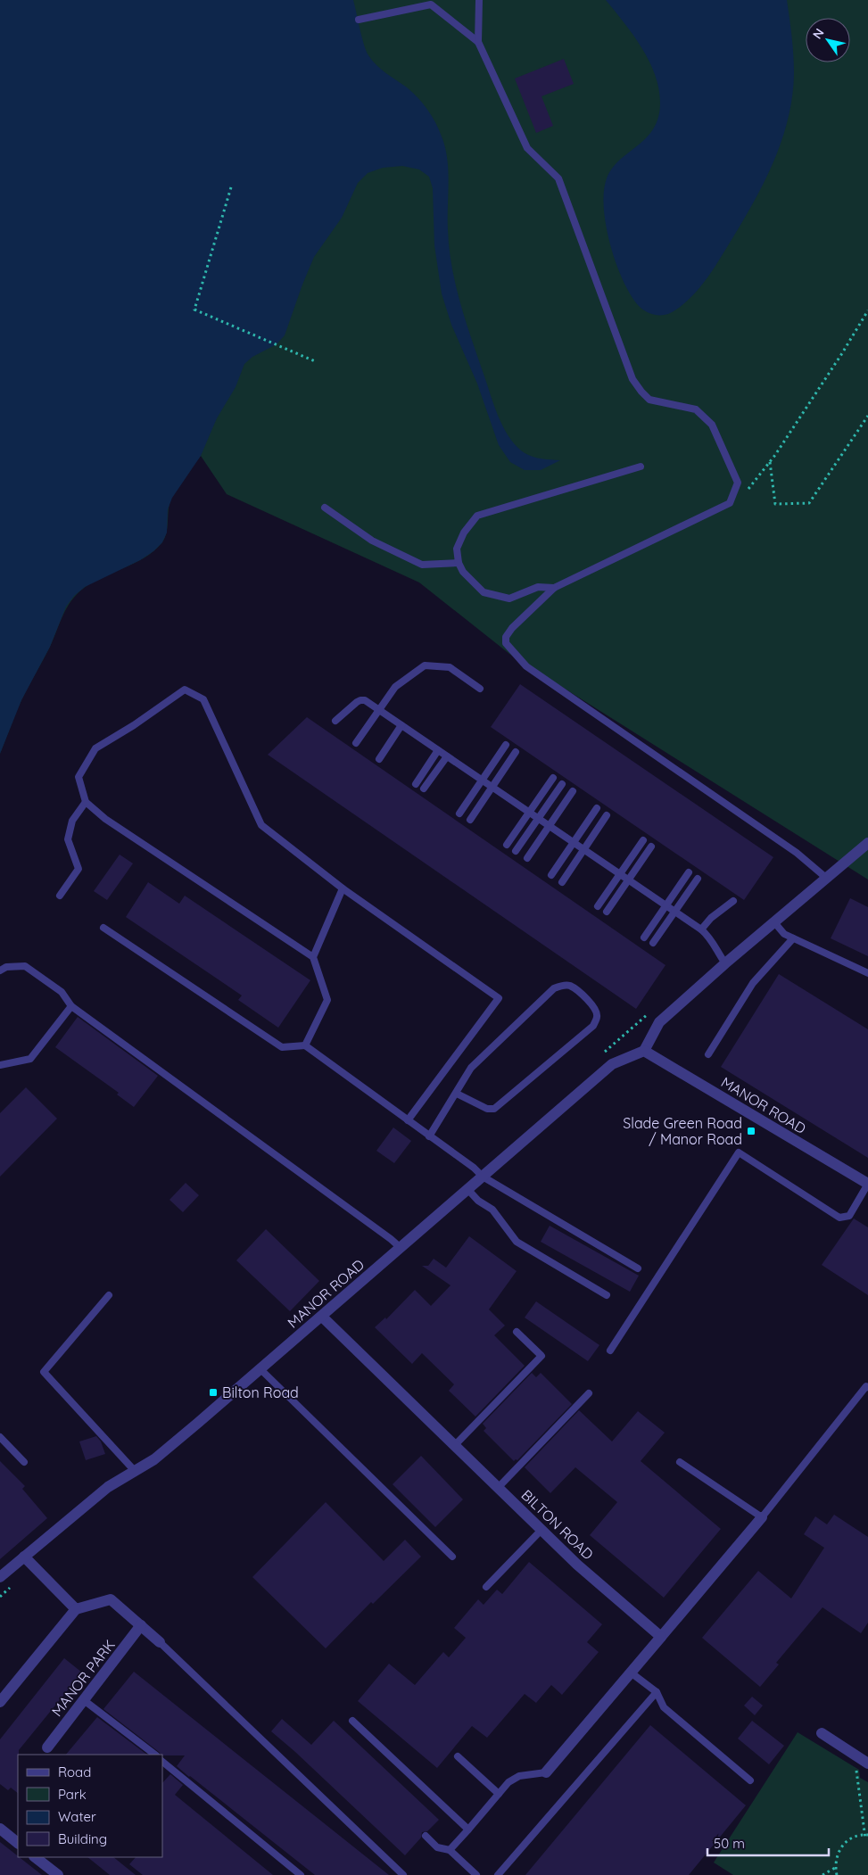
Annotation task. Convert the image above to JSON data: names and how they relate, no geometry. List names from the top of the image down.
{
  "streets": {
    "street": ["MANOR ROAD", "BILTON ROAD", "MANOR PARK"]
  },
  "crossings": [
    ["MANOR ROAD", "BILTON ROAD"]
  ],
  "places": {
    "transit": ["Slade Green Road / Manor Road", "Bilton Road"]
  },
  "legend": [
    "Road",
    "Park",
    "Water",
    "Building"
  ],
  "scale_bar": "50 m",
  "north": "top left"
}
